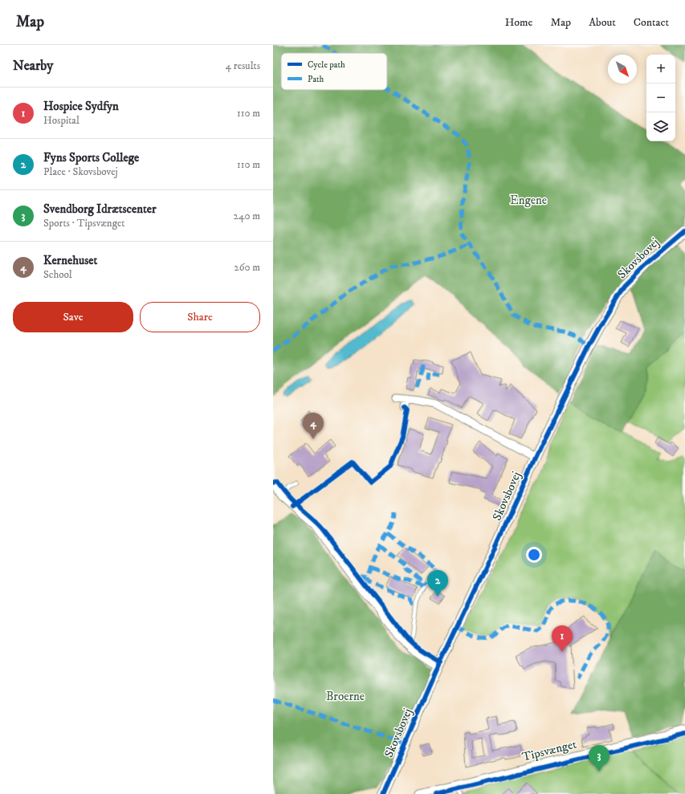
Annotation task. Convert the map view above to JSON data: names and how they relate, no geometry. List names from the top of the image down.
{
  "streets": {
    "street": ["Skovsbovej", "Tipsvænget"]
  },
  "parks": ["Engene", "Broerne"],
  "legend": ["Cycle path", "Path"],
  "north": "bottom right",
  "page": {
    "header": "Map",
    "nav": [
      "Home",
      "Map",
      "About",
      "Contact"
    ],
    "heading": ["Nearby", "4 results"],
    "map_buttons": ["+", "−"],
    "list": [
      {
        "mark": "1",
        "name": "Hospice Sydfyn",
        "note": "Hospital",
        "value": "110 m"
      },
      {
        "mark": "2",
        "name": "Fyns Sports College",
        "note": "Place · Skovsbovej",
        "value": "110 m"
      },
      {
        "mark": "3",
        "name": "Svendborg Idrætscenter",
        "note": "Sports · Tipsvænget",
        "value": "240 m"
      },
      {
        "mark": "4",
        "name": "Kernehuset",
        "note": "School",
        "value": "260 m"
      }
    ],
    "buttons": ["Save", "Share"],
    "pins": [
      "4",
      "2",
      "1",
      "3"
    ]
  }
}
